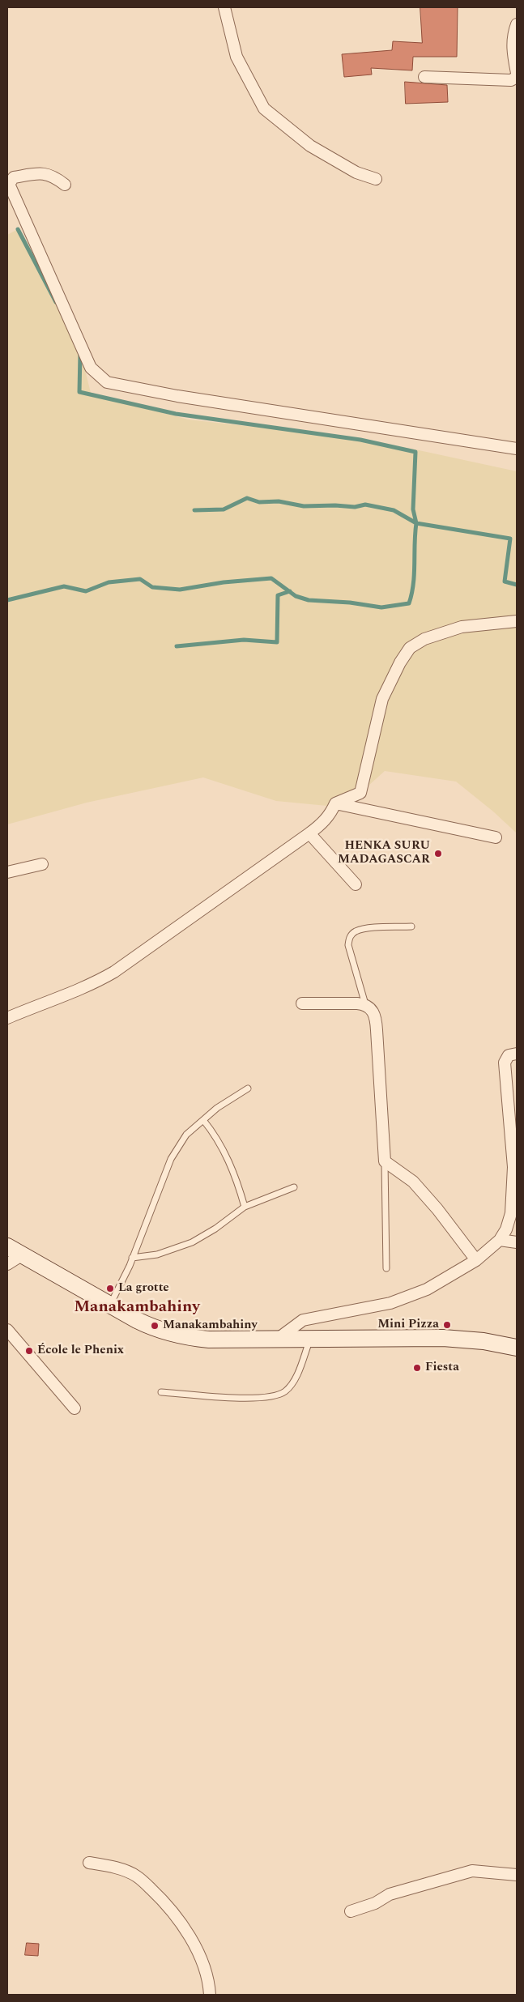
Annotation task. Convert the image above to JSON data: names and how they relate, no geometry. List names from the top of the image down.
{
  "districts": ["Manakambahiny"],
  "places": [
    "HENKA SURU MADAGASCAR",
    "La grotte",
    "Mini Pizza",
    "Manakambahiny",
    "École le Phenix",
    "Fiesta"
  ]
}
